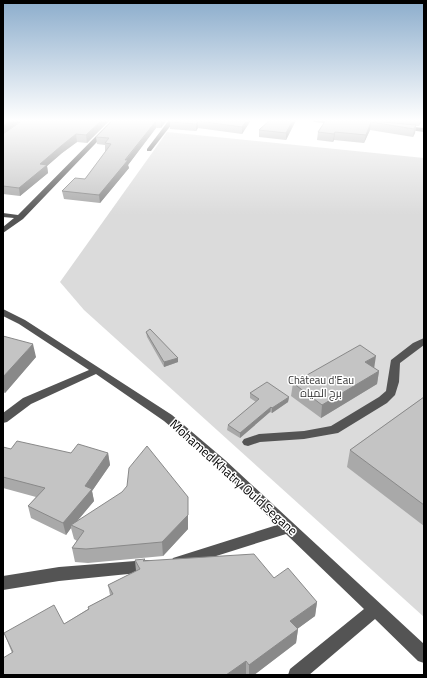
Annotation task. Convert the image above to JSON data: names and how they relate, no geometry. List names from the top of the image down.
{
  "streets": {
    "street": ["Mohamed Khatry Ould Segane"]
  },
  "parks": ["Château d'Eau برج المياه"]
}
